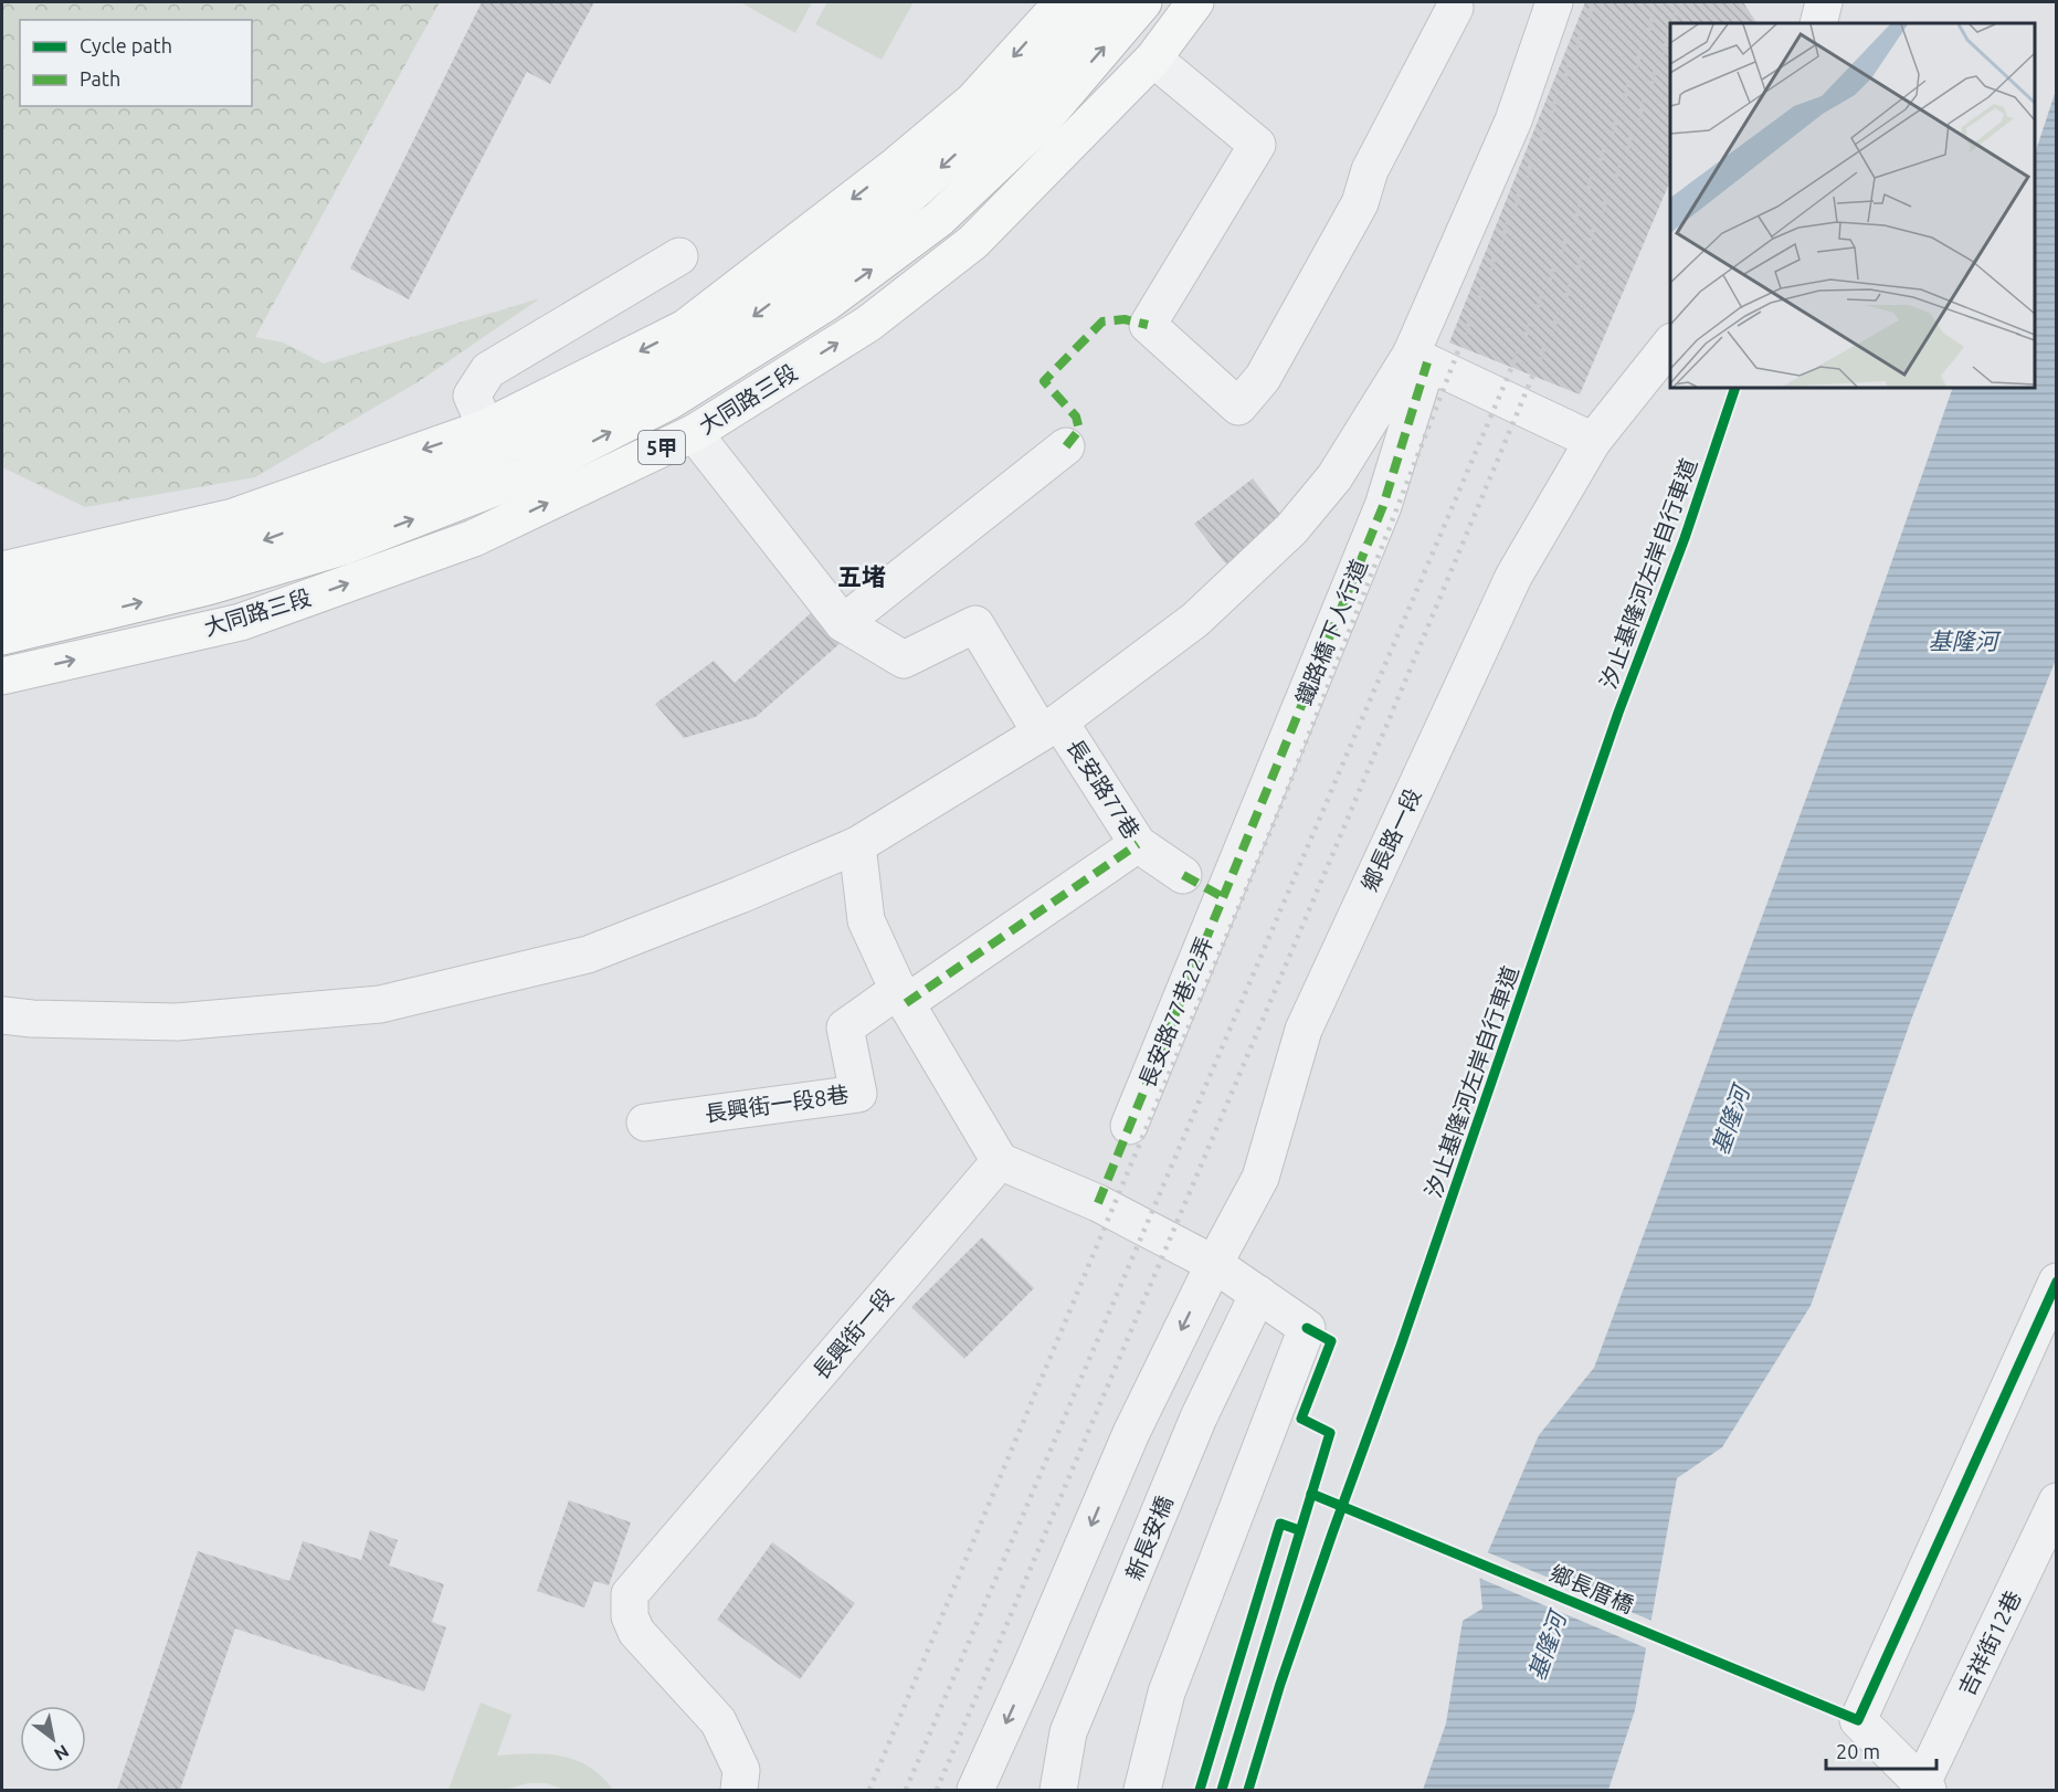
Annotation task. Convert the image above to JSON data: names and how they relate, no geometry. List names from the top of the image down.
{
  "streets": {
    "main road": ["大同路三段", "5甲"],
    "street": [
      "鐵路橋下人行道",
      "長安路77巷",
      "鄉長路一段",
      "長安路77巷22弄",
      "長興街一段8巷",
      "長興街一段",
      "新長安橋",
      "吉祥街12巷"
    ],
    "cycle path": ["汐止基隆河左岸自行車道", "鄉長厝橋"]
  },
  "crossings": [
    ["鐵路橋下人行道", "長安路77巷22弄"]
  ],
  "districts": ["五堵"],
  "water": ["基隆河"],
  "legend": ["Cycle path", "Path"],
  "scale_bar": "20 m",
  "north": "bottom right"
}
